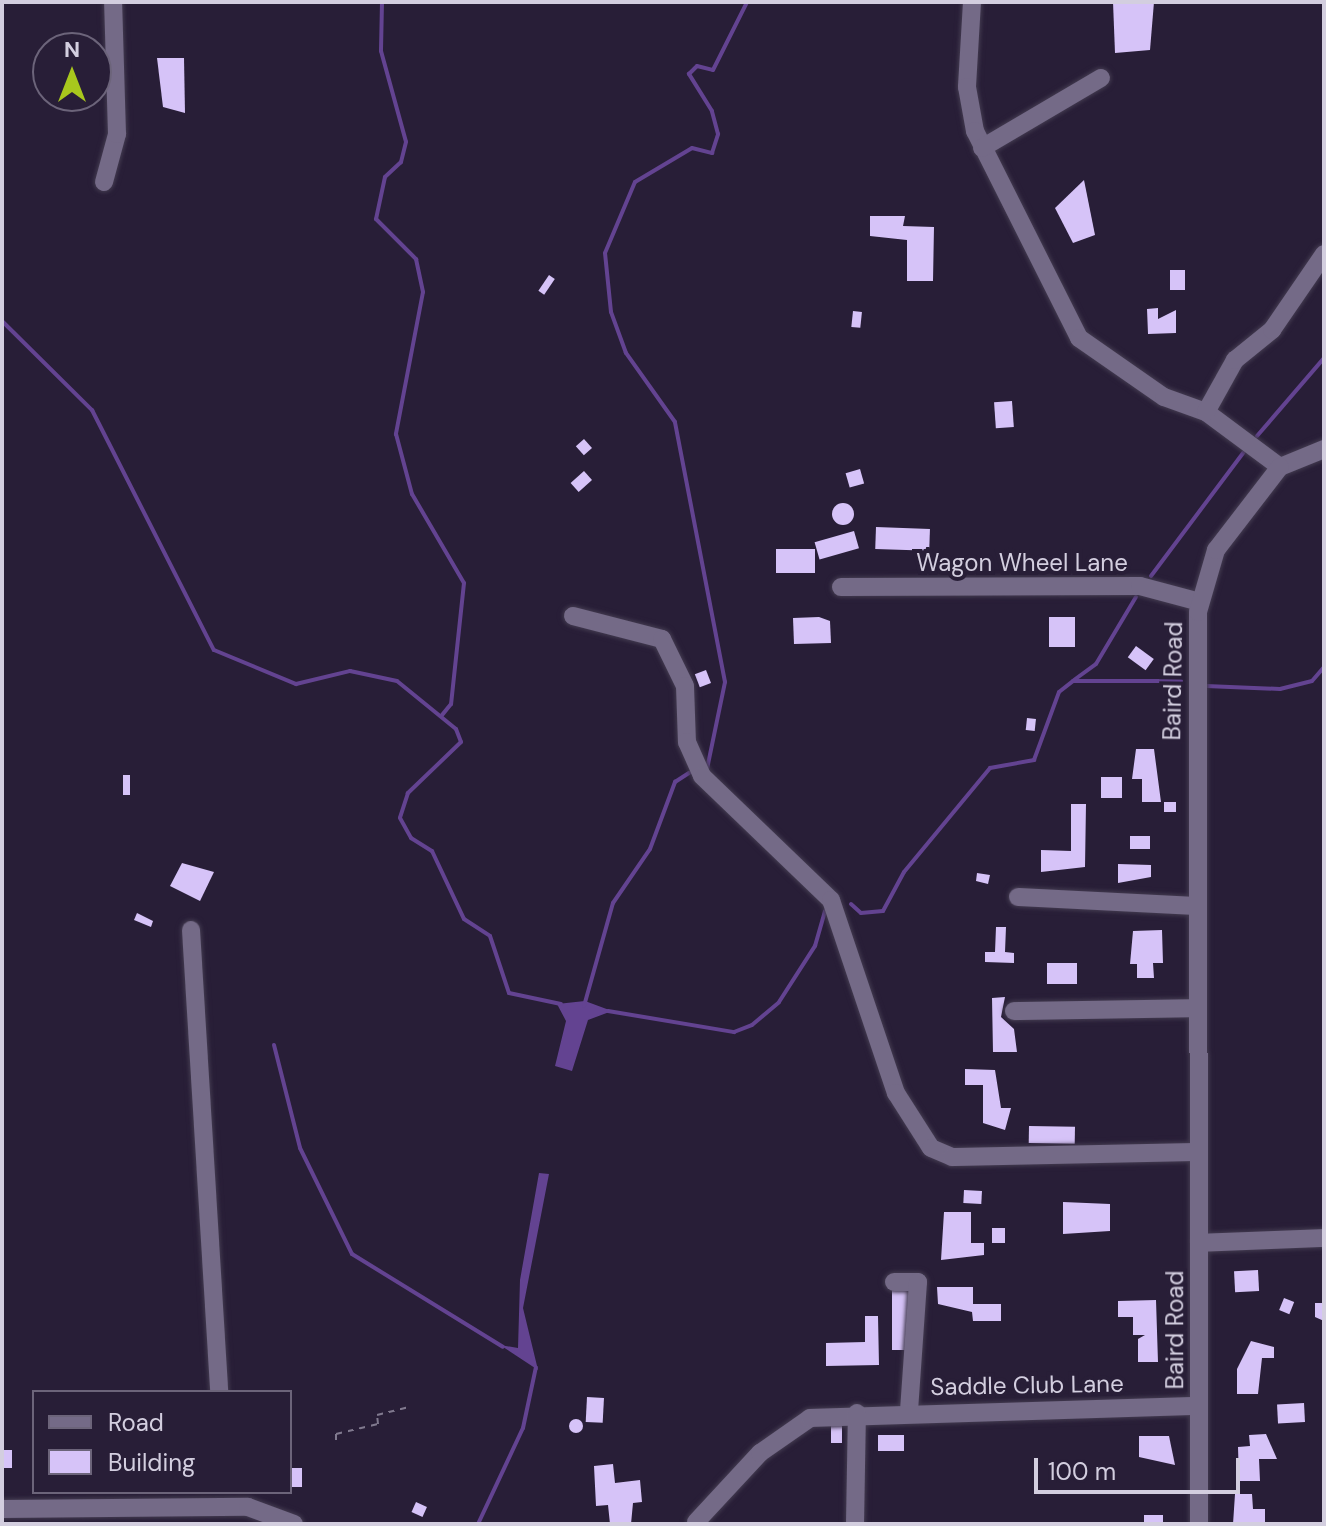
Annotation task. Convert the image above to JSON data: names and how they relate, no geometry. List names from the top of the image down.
{
  "streets": {
    "street": ["Wagon Wheel Lane", "Baird Road", "Saddle Club Lane"]
  },
  "crossings": [
    ["Wagon Wheel Lane", "Baird Road"],
    ["Baird Road", "Saddle Club Lane"]
  ],
  "legend": ["Road", "Building"],
  "scale_bar": "100 m",
  "north": "top"
}
